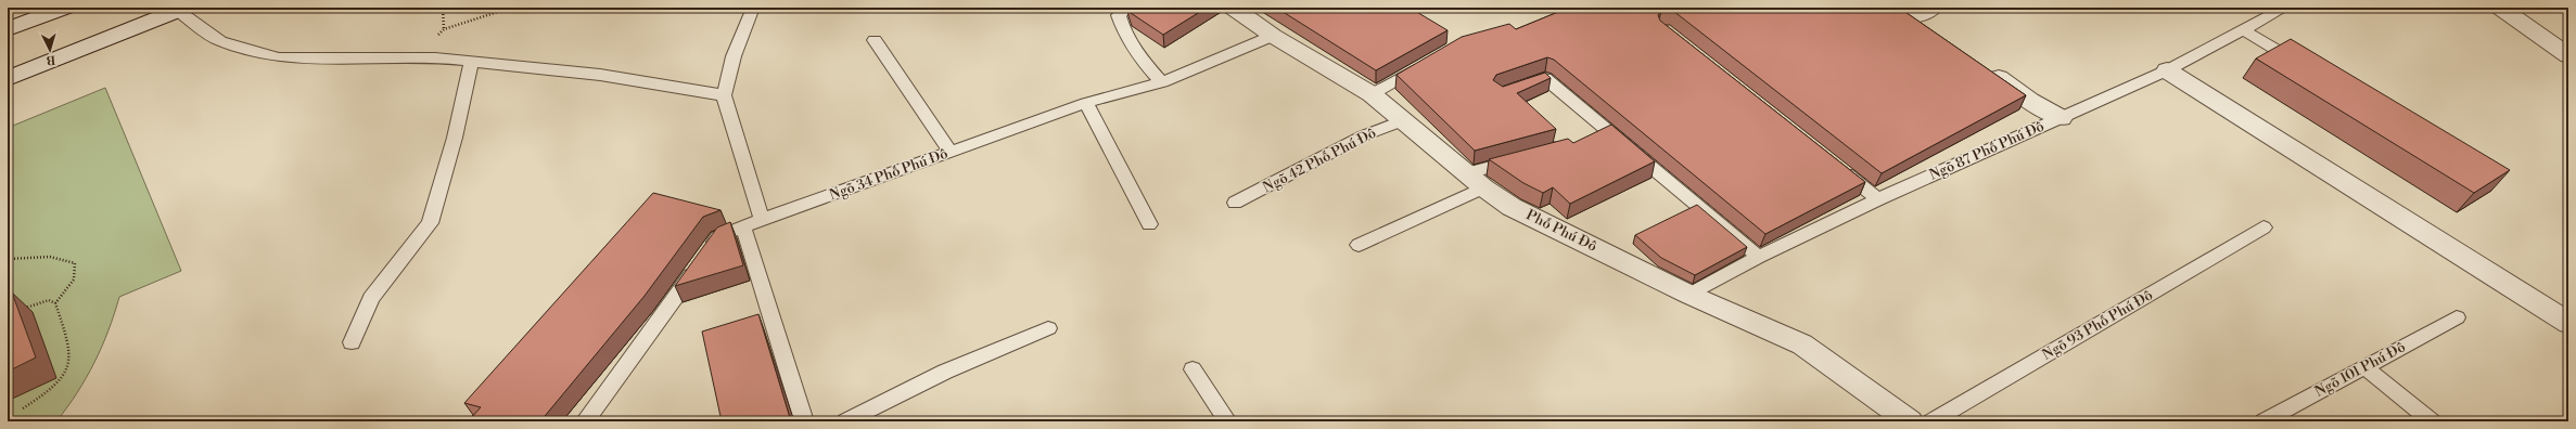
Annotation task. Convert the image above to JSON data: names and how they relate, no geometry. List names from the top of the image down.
{
  "streets": {
    "street": ["Phố Phú Đô"],
    "lane": [
      "Ngõ 87 Phố Phú Đô",
      "Ngõ 42 Phố Phú Đô",
      "Ngõ 34 Phố Phú Đô",
      "Ngõ 93 Phố Phú Đô",
      "Ngõ 101 Phú Đô"
    ]
  },
  "crossings": [
    ["Ngõ 87 Phố Phú Đô", "Phố Phú Đô"],
    ["Ngõ 42 Phố Phú Đô", "Phố Phú Đô"],
    ["Ngõ 34 Phố Phú Đô", "Phố Phú Đô"]
  ],
  "north": "bottom"
}
